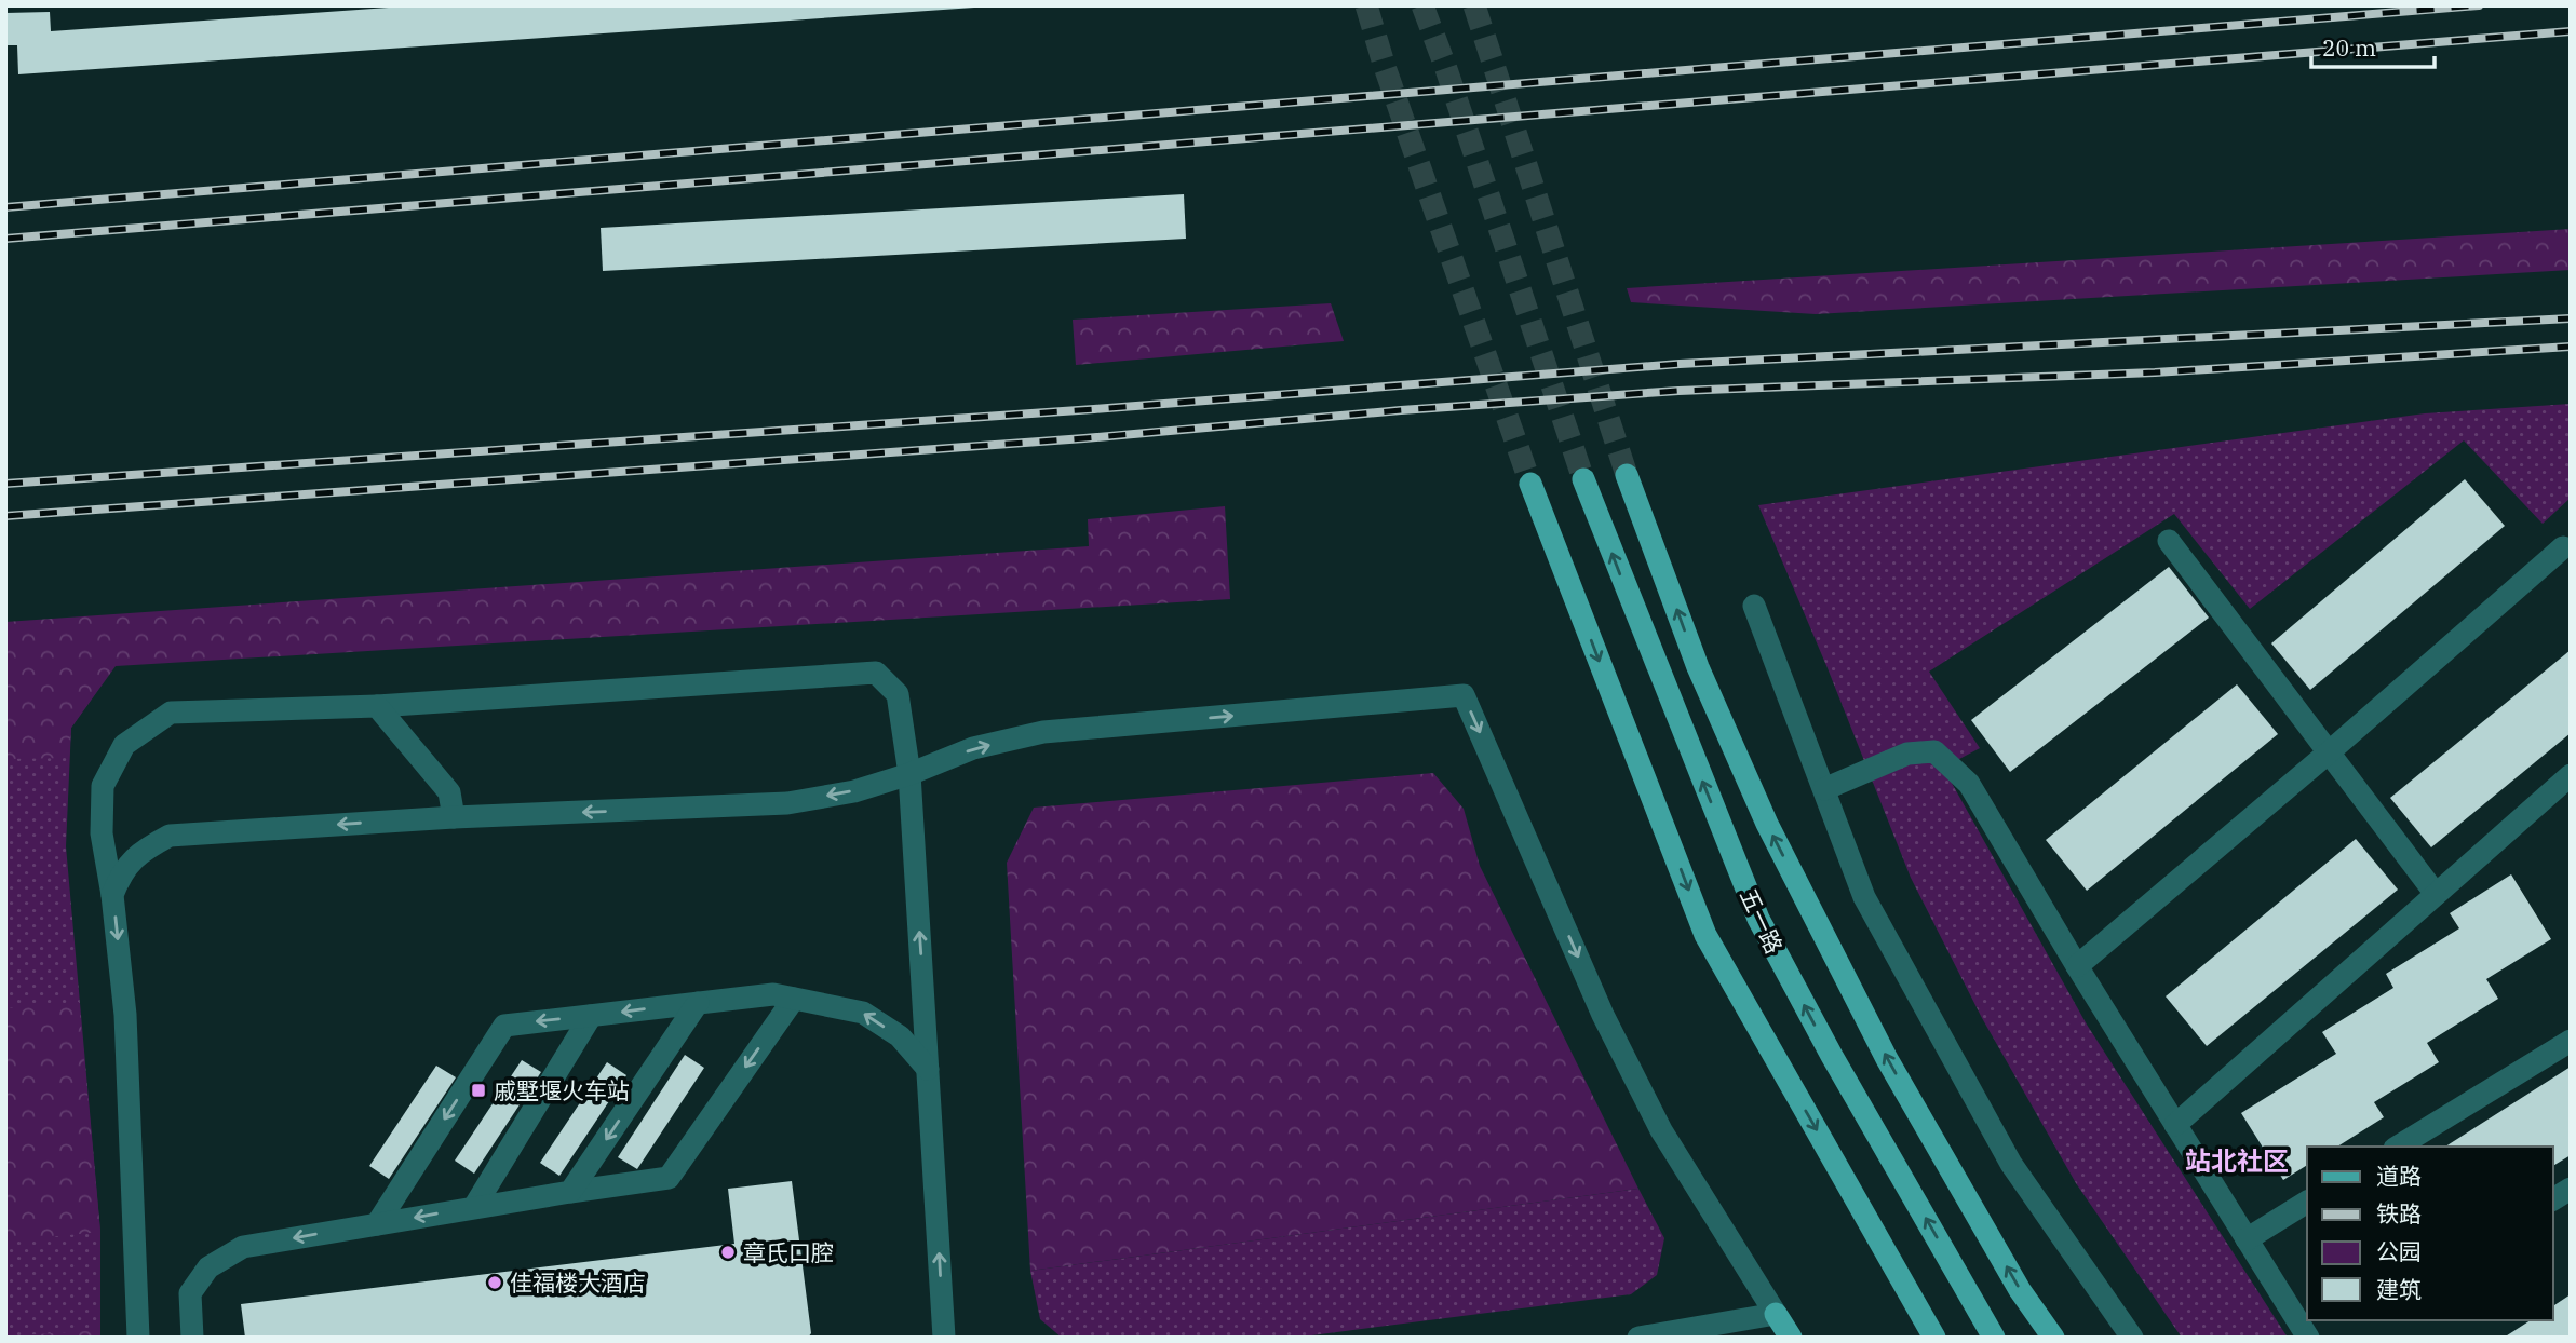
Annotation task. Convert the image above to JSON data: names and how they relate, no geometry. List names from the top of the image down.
{
  "streets": {
    "main road": ["五一路"]
  },
  "districts": ["站北社区"],
  "places": {
    "transit": ["戚墅堰火车站"],
    "other": ["章氏口腔", "佳福楼大酒店"]
  },
  "legend": [
    "道路",
    "铁路",
    "公园",
    "建筑"
  ],
  "scale_bar": "20 m"
}
